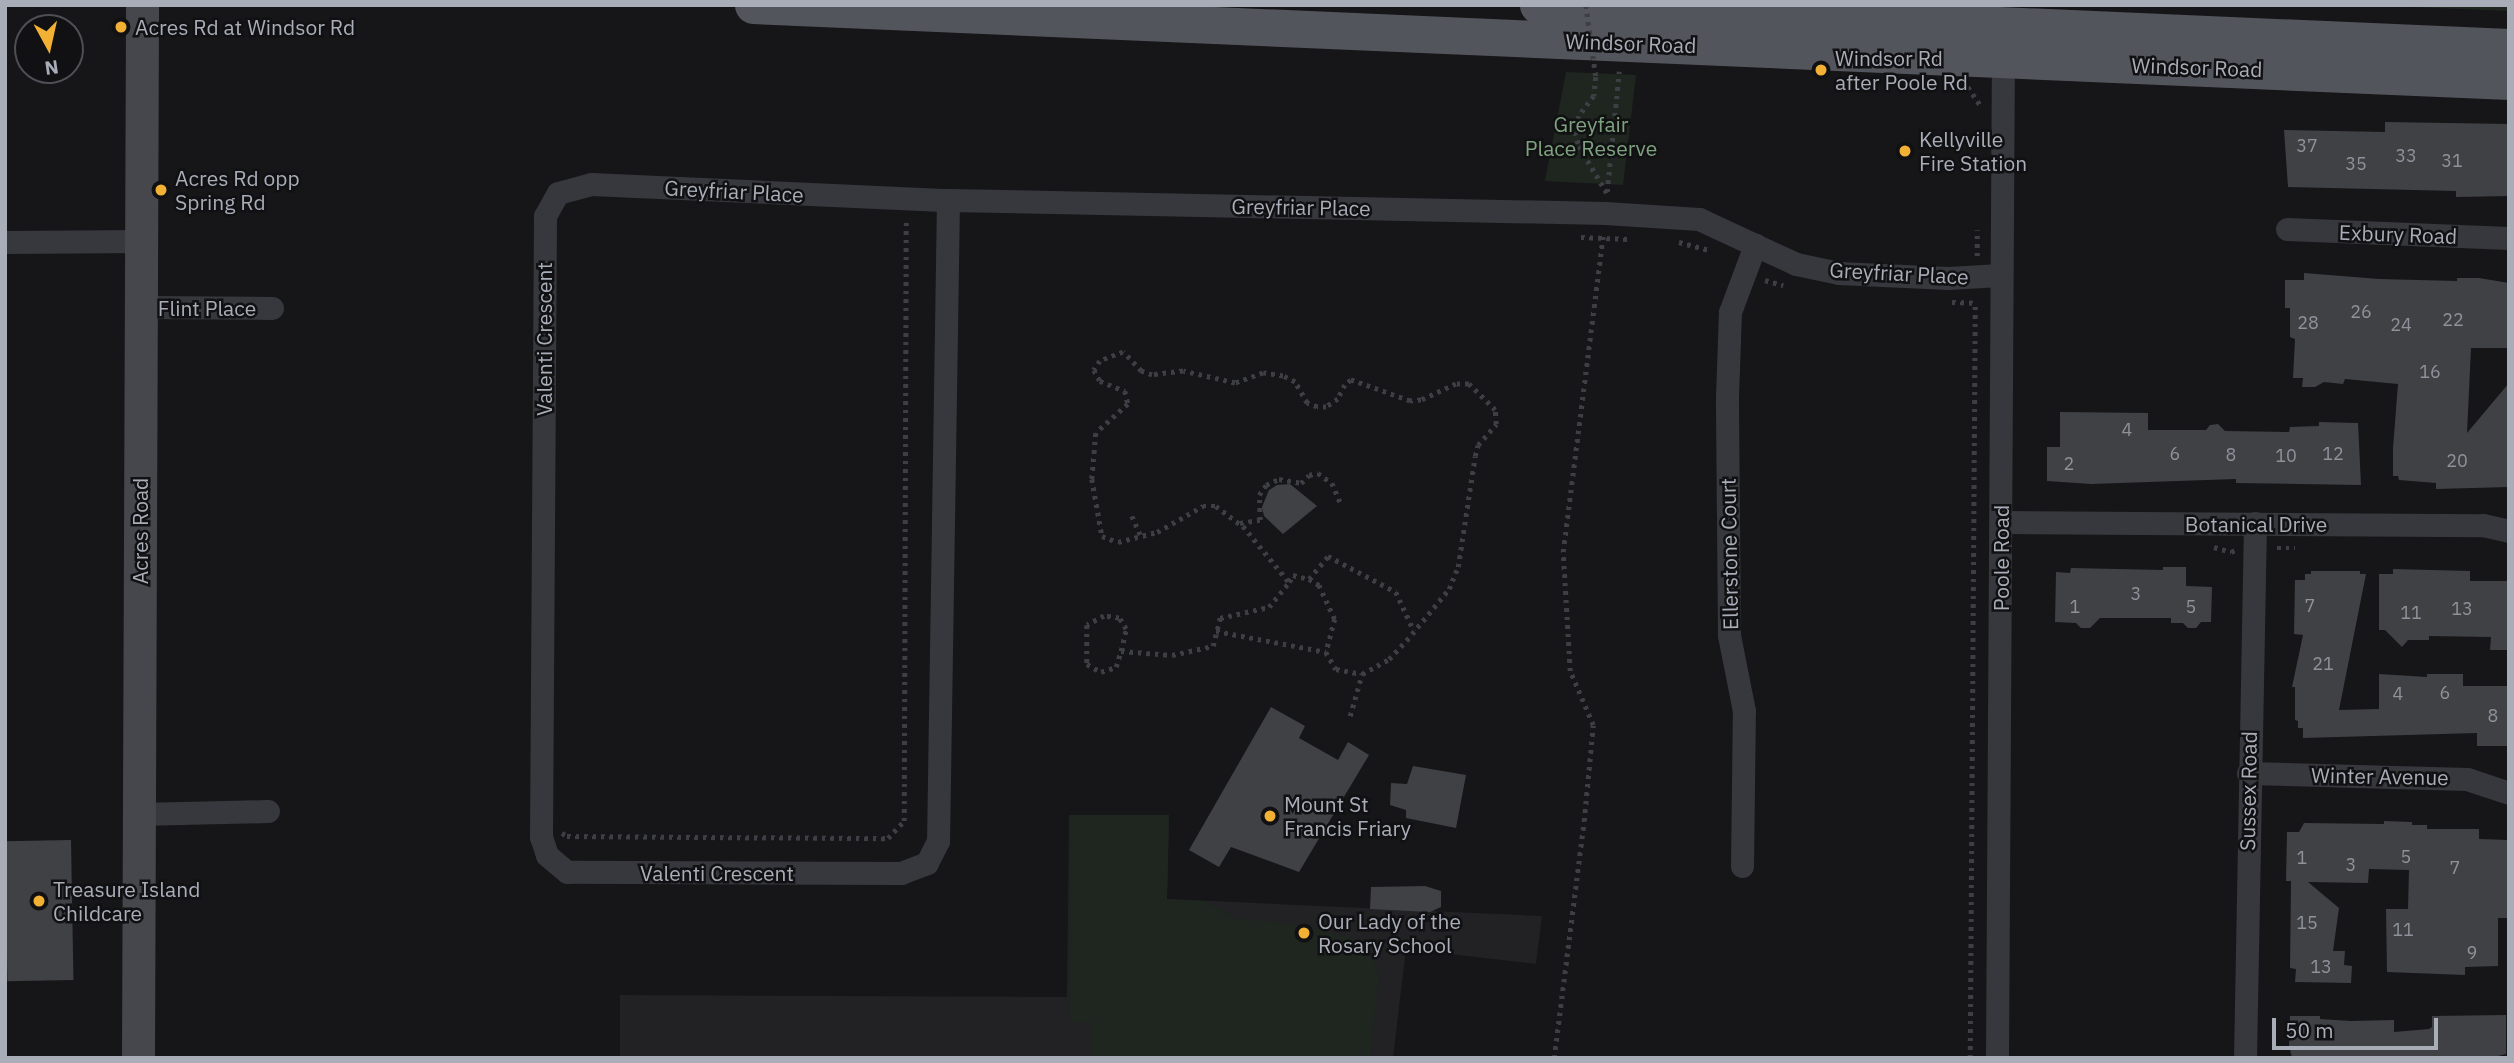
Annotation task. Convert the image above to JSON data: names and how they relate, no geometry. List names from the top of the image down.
{
  "streets": {
    "main road": ["Windsor Road"],
    "street": [
      "Greyfriar Place",
      "Exbury Road",
      "Flint Place",
      "Valenti Crescent",
      "Botanical Drive",
      "Acres Road",
      "Ellerstone Court",
      "Poole Road",
      "Winter Avenue",
      "Sussex Road"
    ]
  },
  "crossings": [
    ["Windsor Road", "Poole Road"],
    ["Greyfriar Place", "Valenti Crescent"],
    ["Greyfriar Place", "Ellerstone Court"],
    ["Greyfriar Place", "Poole Road"],
    ["Flint Place", "Acres Road"],
    ["Botanical Drive", "Poole Road"],
    ["Botanical Drive", "Sussex Road"],
    ["Winter Avenue", "Sussex Road"]
  ],
  "parks": ["Greyfair Place Reserve"],
  "places": [
    "Acres Rd at Windsor Rd",
    "Windsor Rd after Poole Rd",
    "Kellyville Fire Station",
    "Acres Rd opp Spring Rd",
    "Mount St Francis Friary",
    "Treasure Island Childcare",
    "Our Lady of the Rosary School"
  ],
  "house_numbers": [
    "37",
    "33",
    "31",
    "35",
    "26",
    "22",
    "28",
    "24",
    "16",
    "4",
    "6",
    "12",
    "8",
    "10",
    "20",
    "2",
    "3",
    "7",
    "1",
    "5",
    "13",
    "11",
    "21",
    "6",
    "4",
    "8",
    "5",
    "1",
    "3",
    "7",
    "15",
    "11",
    "9",
    "13"
  ],
  "scale_bar": "50 m",
  "north": "bottom"
}
